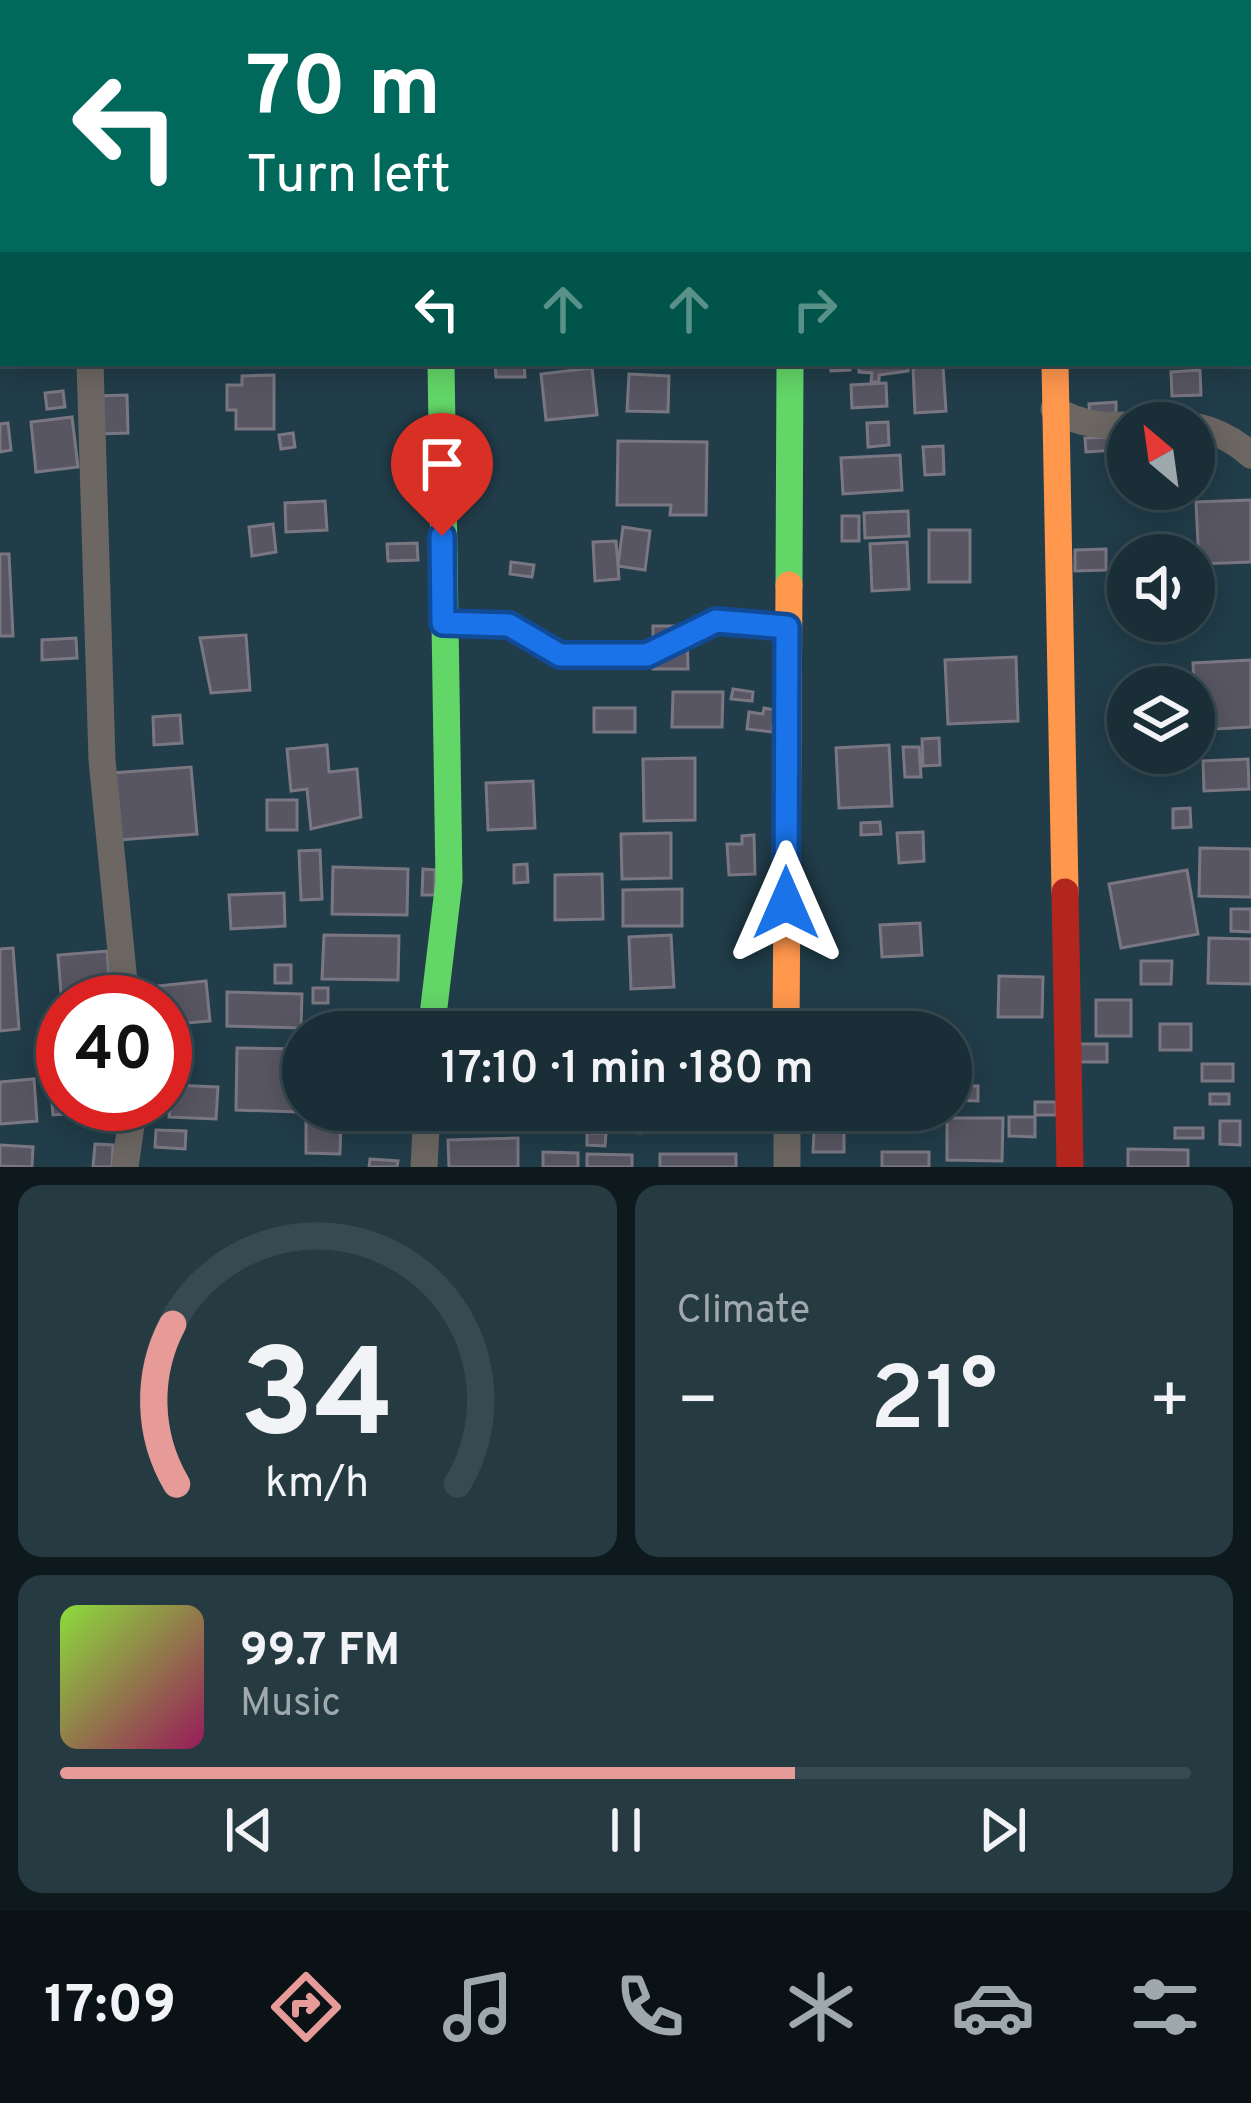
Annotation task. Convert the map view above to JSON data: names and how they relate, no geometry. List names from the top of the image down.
{
  "north": "top left",
  "page": {
    "turn": ["70 m", "Turn left"],
    "limit": "40",
    "trip": "17:10 · 1 min · 180 m",
    "tile": "Climate",
    "heat": ["−", "21°", "+"],
    "song": ["99.7 FM", "Music"],
    "tabs": "17:09",
    "gauge": ["34", "km/h"]
  }
}
